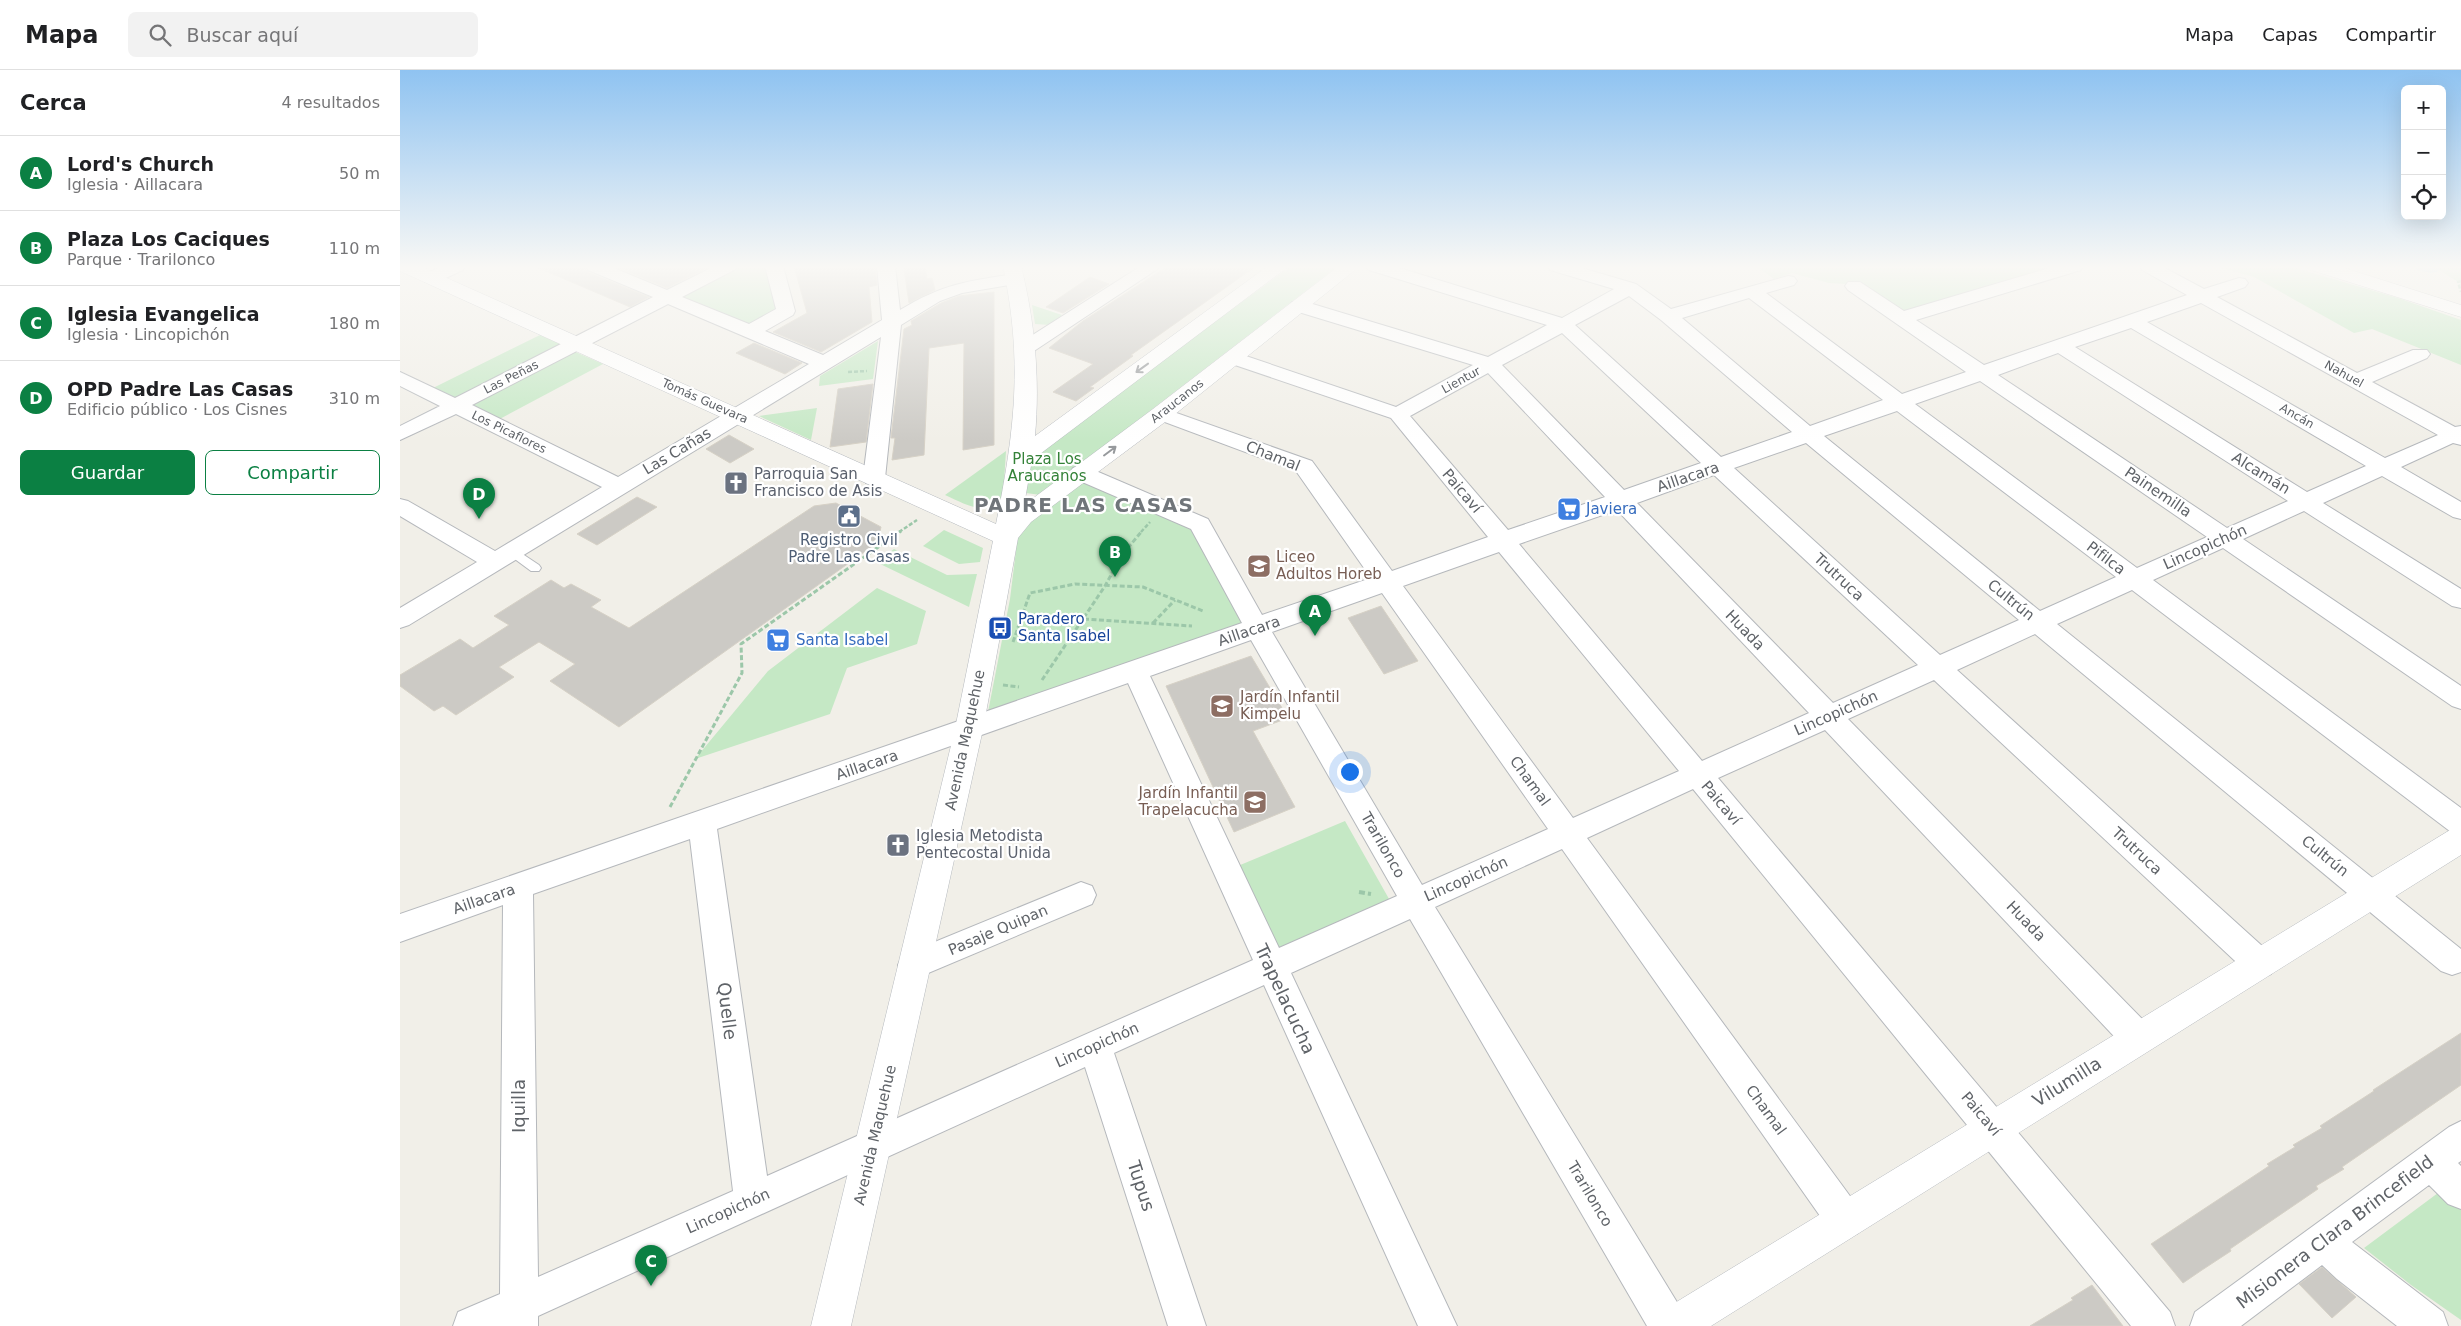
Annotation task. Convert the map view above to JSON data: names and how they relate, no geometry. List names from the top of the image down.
{
  "streets": {
    "main road": [
      "Tomás Guevara",
      "Araucanos",
      "Avenida Maquehue",
      "Vilumilla"
    ],
    "street": [
      "Nahuel",
      "Las Peñas",
      "Lientur",
      "Ancán",
      "Los Picaflores",
      "Las Cañas",
      "Chamal",
      "Alcamán",
      "Aillacara",
      "Paicaví",
      "Painemilla",
      "Lincopichón",
      "Pifilca",
      "Trutruca",
      "Cultrún",
      "Huada",
      "Trarilonco",
      "Pasaje Quipan",
      "Trapelacucha",
      "Quelle",
      "Iquilla",
      "Tupus",
      "Misionera Clara Brincefield"
    ]
  },
  "crossings": [
    ["Nahuel", "Lincopichón"],
    ["Las Peñas", "Tomás Guevara"],
    ["Las Peñas", "Los Picaflores"],
    ["Lientur", "Paicaví"],
    ["Lientur", "Huada"],
    ["Tomás Guevara", "Araucanos"],
    ["Tomás Guevara", "Las Cañas"],
    ["Tomás Guevara", "Avenida Maquehue"],
    ["Araucanos", "Chamal"],
    ["Araucanos", "Avenida Maquehue"],
    ["Araucanos", "Trarilonco"],
    ["Ancán", "Lincopichón"],
    ["Los Picaflores", "Las Cañas"],
    ["Chamal", "Aillacara"],
    ["Chamal", "Lincopichón"],
    ["Chamal", "Vilumilla"],
    ["Alcamán", "Aillacara"],
    ["Alcamán", "Lincopichón"],
    ["Aillacara", "Paicaví"],
    ["Aillacara", "Painemilla"],
    ["Aillacara", "Pifilca"],
    ["Aillacara", "Trutruca"],
    ["Aillacara", "Cultrún"],
    ["Aillacara", "Huada"],
    ["Aillacara", "Avenida Maquehue"],
    ["Aillacara", "Trarilonco"],
    ["Aillacara", "Trapelacucha"],
    ["Aillacara", "Quelle"],
    ["Aillacara", "Iquilla"],
    ["Paicaví", "Lincopichón"],
    ["Paicaví", "Vilumilla"],
    ["Painemilla", "Lincopichón"],
    ["Lincopichón", "Pifilca"],
    ["Lincopichón", "Trutruca"],
    ["Lincopichón", "Cultrún"],
    ["Lincopichón", "Huada"],
    ["Lincopichón", "Avenida Maquehue"],
    ["Lincopichón", "Trarilonco"],
    ["Lincopichón", "Trapelacucha"],
    ["Lincopichón", "Quelle"],
    ["Lincopichón", "Iquilla"],
    ["Lincopichón", "Tupus"],
    ["Trutruca", "Vilumilla"],
    ["Cultrún", "Vilumilla"],
    ["Huada", "Vilumilla"],
    ["Avenida Maquehue", "Pasaje Quipan"]
  ],
  "districts": ["PADRE LAS CASAS"],
  "parks": ["Plaza Los Araucanos"],
  "places": {
    "church": ["Parroquia San Francisco de Asis", "Iglesia Metodista Pentecostal Unida"],
    "supermarket": ["Javiera", "Santa Isabel"],
    "public building": ["Registro Civil Padre Las Casas"],
    "school or university": ["Liceo Adultos Horeb", "Jardín Infantil Kimpelu", "Jardín Infantil Trapelacucha"],
    "bus stop": ["Paradero Santa Isabel"]
  },
  "page": {
    "header": "Mapa",
    "search": "Buscar aquí",
    "nav": ["Mapa", "Capas", "Compartir"],
    "heading": ["Cerca", "4 resultados"],
    "map_buttons": ["+", "−"],
    "list": [
      {
        "mark": "A",
        "name": "Lord's Church",
        "note": "Iglesia · Aillacara",
        "value": "50 m"
      },
      {
        "mark": "B",
        "name": "Plaza Los Caciques",
        "note": "Parque · Trarilonco",
        "value": "110 m"
      },
      {
        "mark": "C",
        "name": "Iglesia Evangelica",
        "note": "Iglesia · Lincopichón",
        "value": "180 m"
      },
      {
        "mark": "D",
        "name": "OPD Padre Las Casas",
        "note": "Edificio público · Los Cisnes",
        "value": "310 m"
      }
    ],
    "buttons": ["Guardar", "Compartir"],
    "pins": [
      "D",
      "B",
      "A",
      "C"
    ]
  }
}
